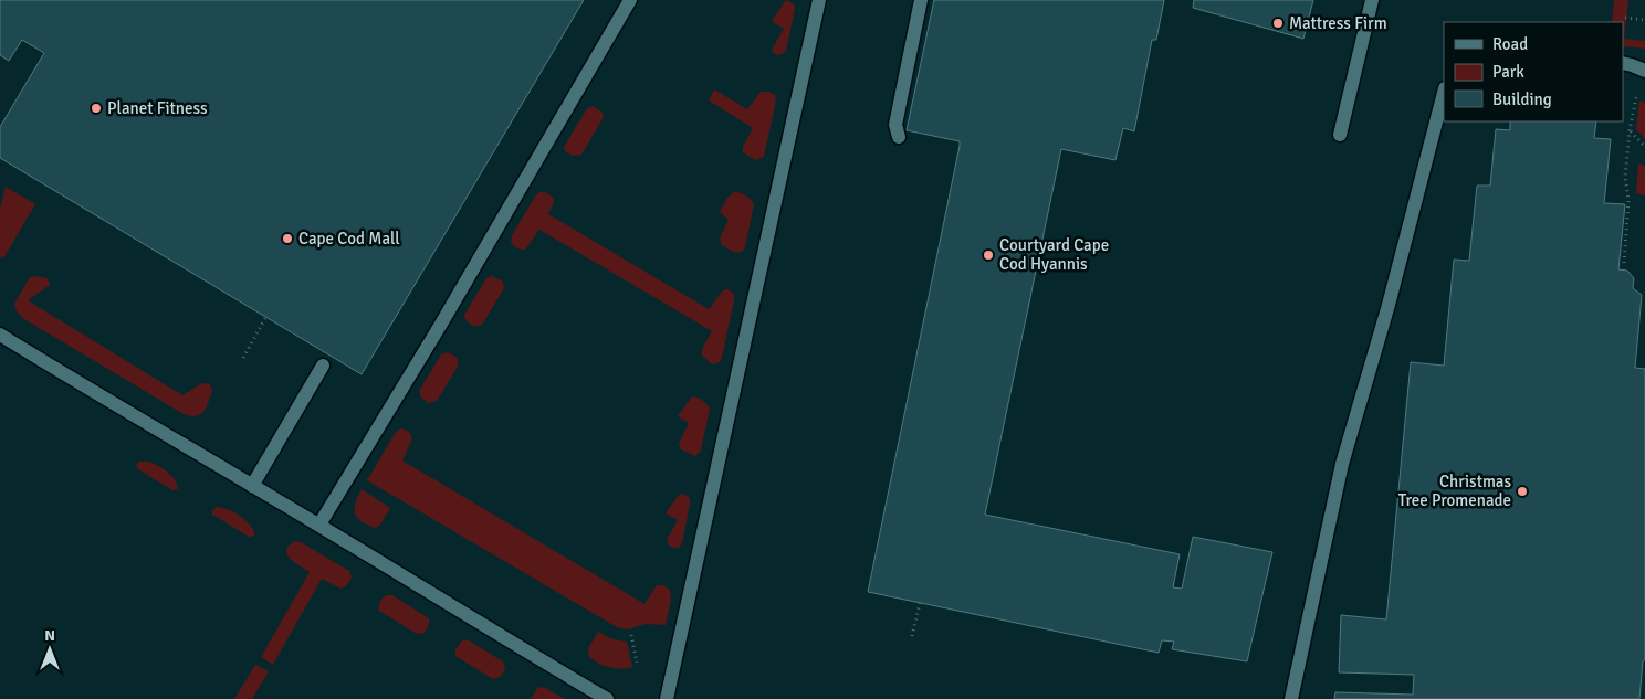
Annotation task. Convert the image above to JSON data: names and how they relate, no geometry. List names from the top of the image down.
{
  "places": [
    "Mattress Firm",
    "Planet Fitness",
    "Cape Cod Mall",
    "Courtyard Cape Cod Hyannis",
    "Christmas Tree Promenade"
  ],
  "legend": ["Road", "Park", "Building"],
  "north": "top"
}
